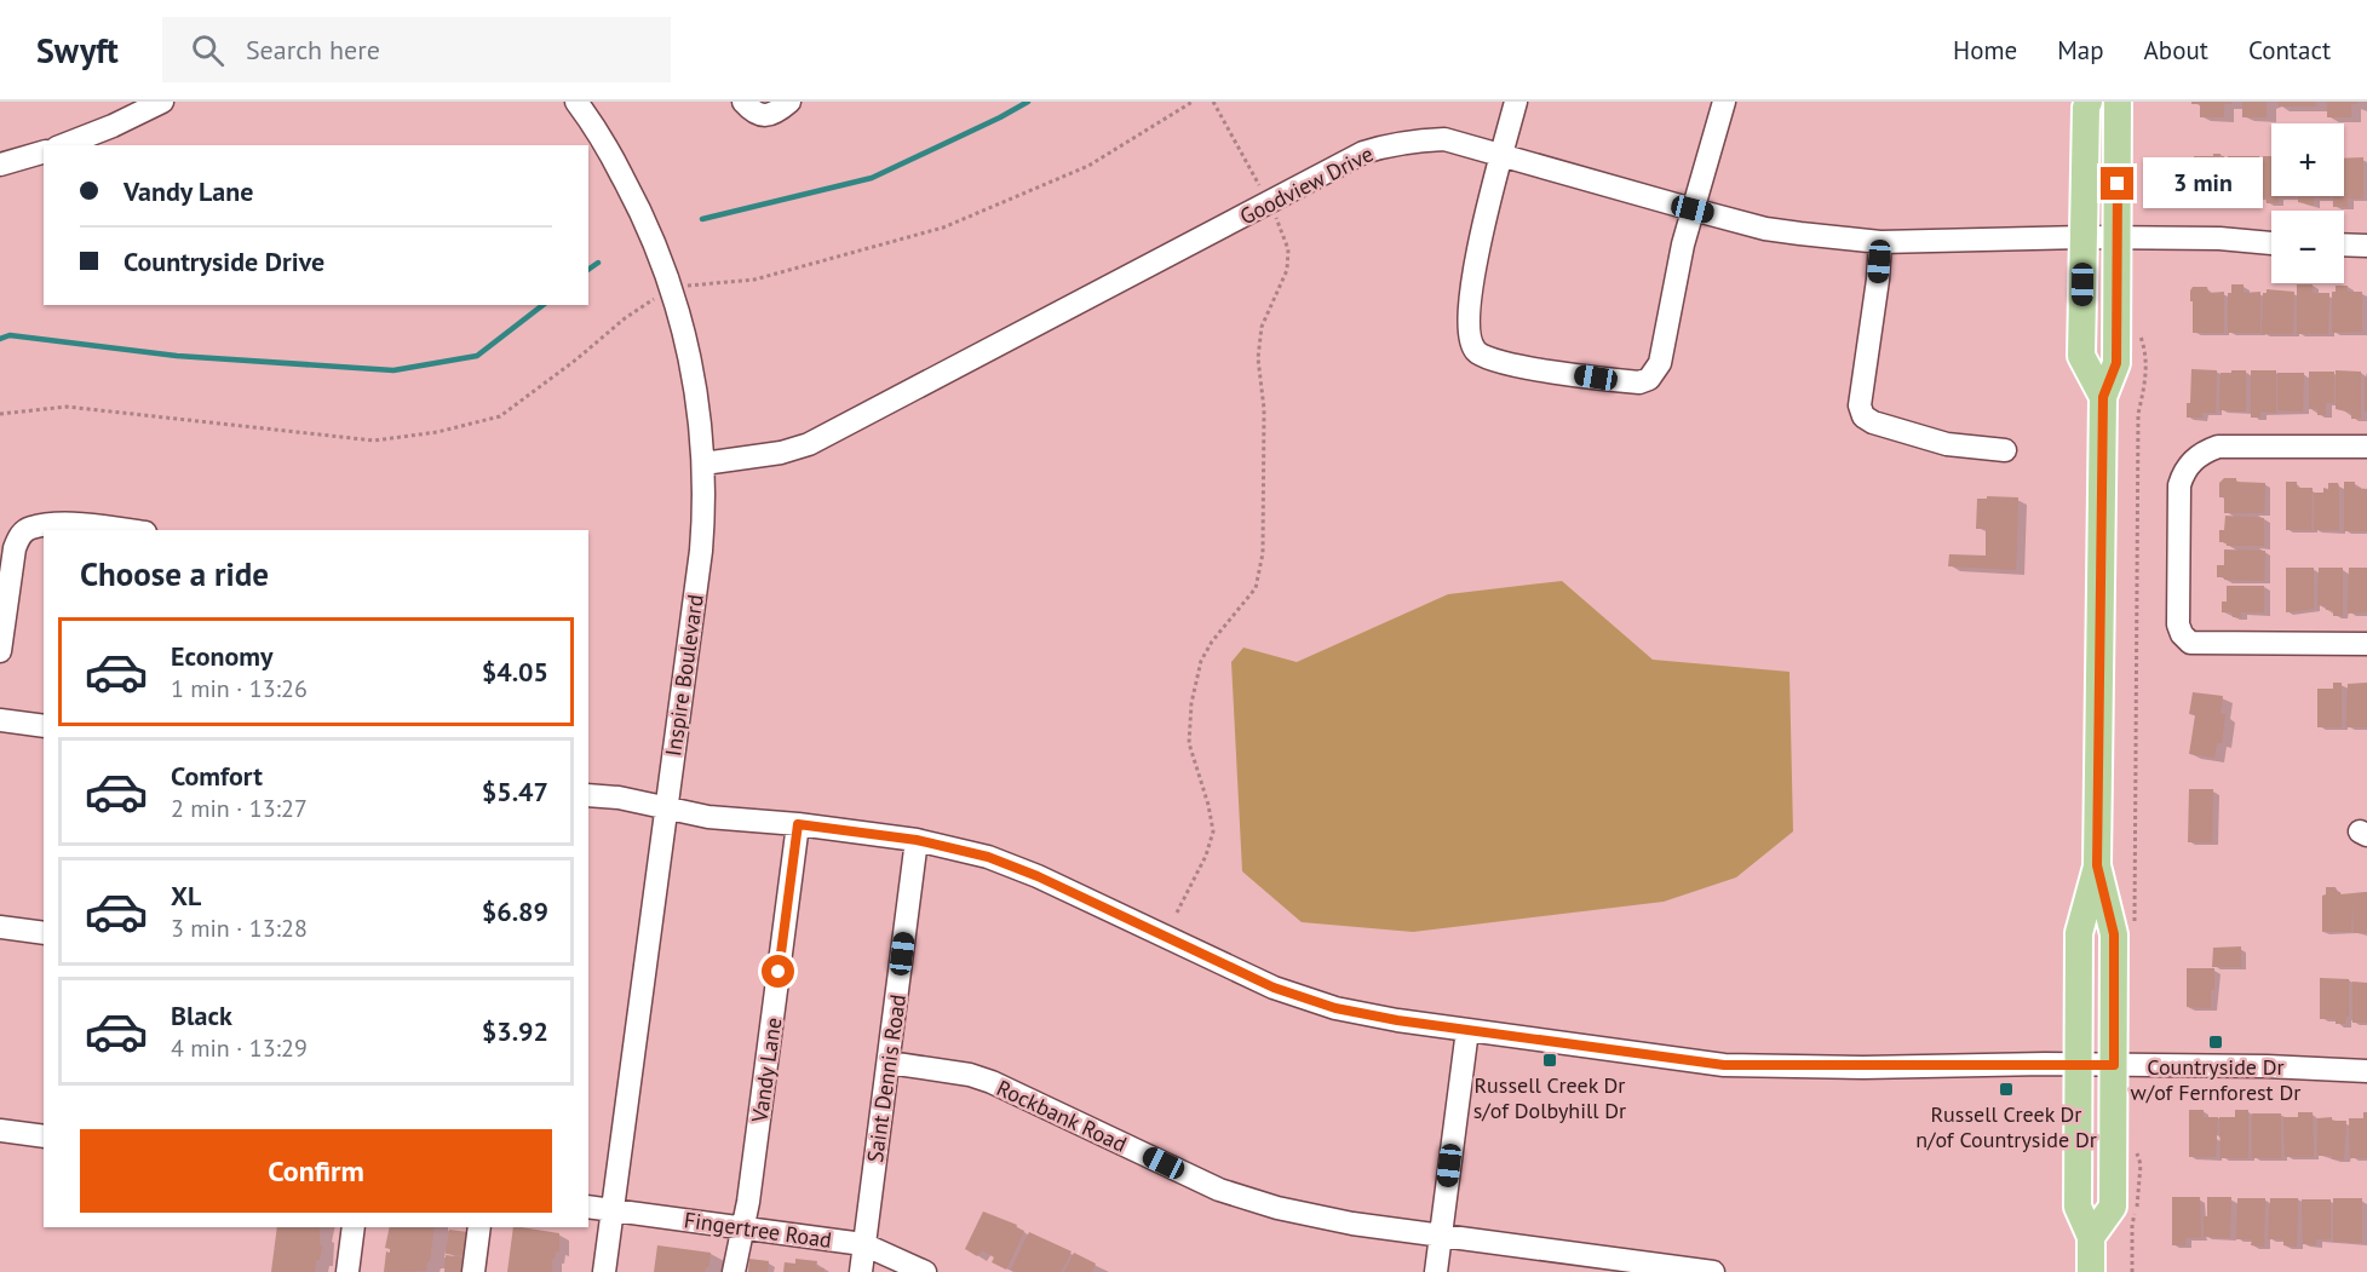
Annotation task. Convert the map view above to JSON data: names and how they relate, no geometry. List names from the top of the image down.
{
  "streets": {
    "street": [
      "Goodview Drive",
      "Inspire Boulevard",
      "Vandy Lane",
      "Saint Dennis Road",
      "Rockbank Road",
      "Fingertree Road"
    ]
  },
  "crossings": [
    ["Goodview Drive", "Inspire Boulevard"],
    ["Inspire Boulevard", "Fingertree Road"],
    ["Vandy Lane", "Fingertree Road"],
    ["Saint Dennis Road", "Rockbank Road"],
    ["Saint Dennis Road", "Fingertree Road"]
  ],
  "places": {
    "transit": ["Countryside Dr w/of Fernforest Dr", "Russell Creek Dr s/of Dolbyhill Dr", "Russell Creek Dr n/of Countryside Dr"]
  },
  "page": {
    "header": "Swyft",
    "search": "Search here",
    "nav": [
      "Home",
      "Map",
      "About",
      "Contact"
    ],
    "map_buttons": ["+", "−"],
    "banner": ["Vandy Lane", "Countryside Drive"],
    "bubble": "3 min",
    "heading": "Choose a ride",
    "list": [
      {
        "name": "Economy",
        "note": "1 min · 13:26",
        "value": "$4.05"
      },
      {
        "name": "Comfort",
        "note": "2 min · 13:27",
        "value": "$5.47"
      },
      {
        "name": "XL",
        "note": "3 min · 13:28",
        "value": "$6.89"
      },
      {
        "name": "Black",
        "note": "4 min · 13:29",
        "value": "$3.92"
      }
    ],
    "buttons": "Confirm"
  }
}
